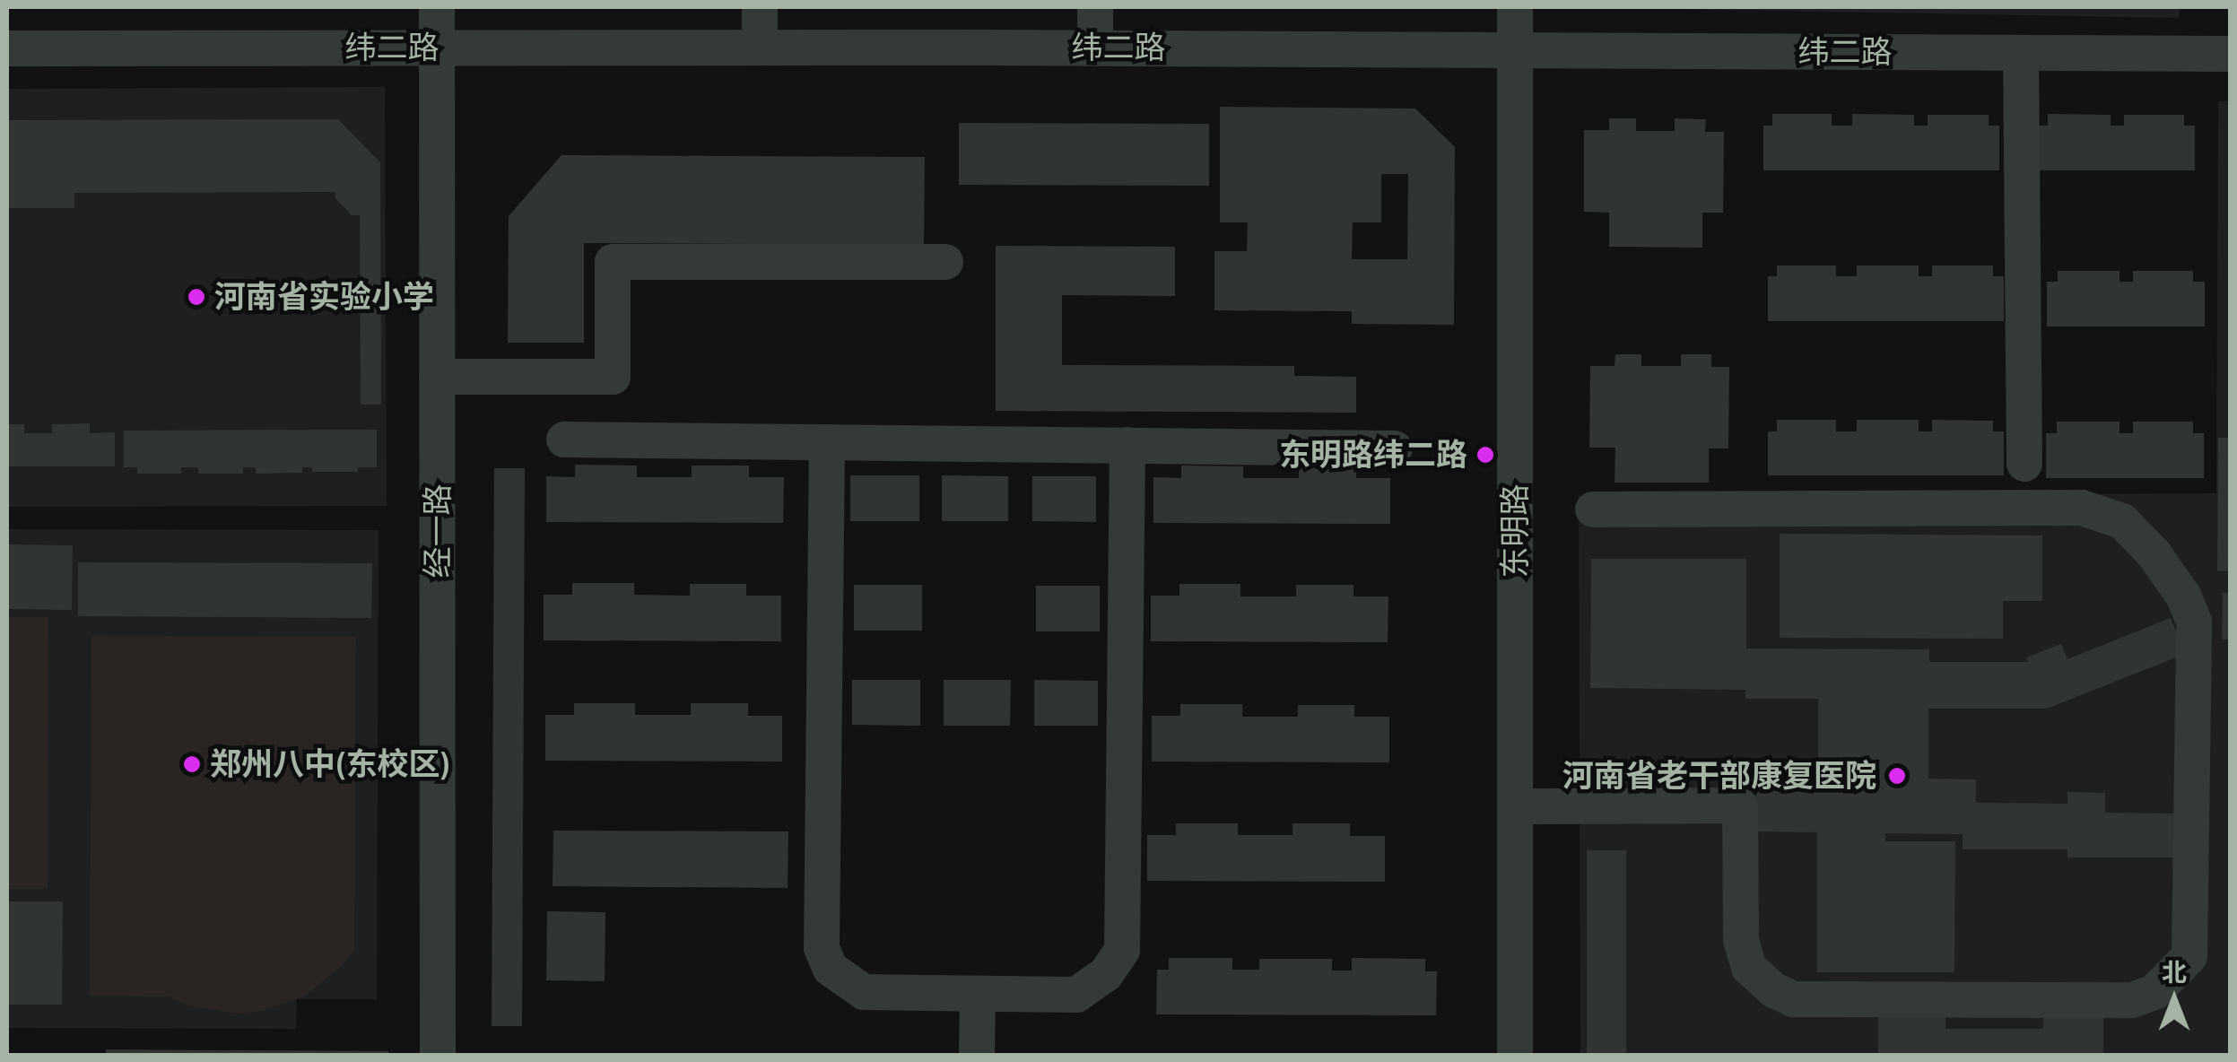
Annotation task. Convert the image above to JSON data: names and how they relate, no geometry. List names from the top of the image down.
{
  "streets": {
    "street": ["纬二路", "经一路", "东明路"]
  },
  "crossings": [
    ["纬二路", "经一路"],
    ["纬二路", "东明路"]
  ],
  "places": [
    "河南省实验小学",
    "东明路纬二路",
    "郑州八中(东校区)",
    "河南省老干部康复医院"
  ],
  "north": "top"
}
